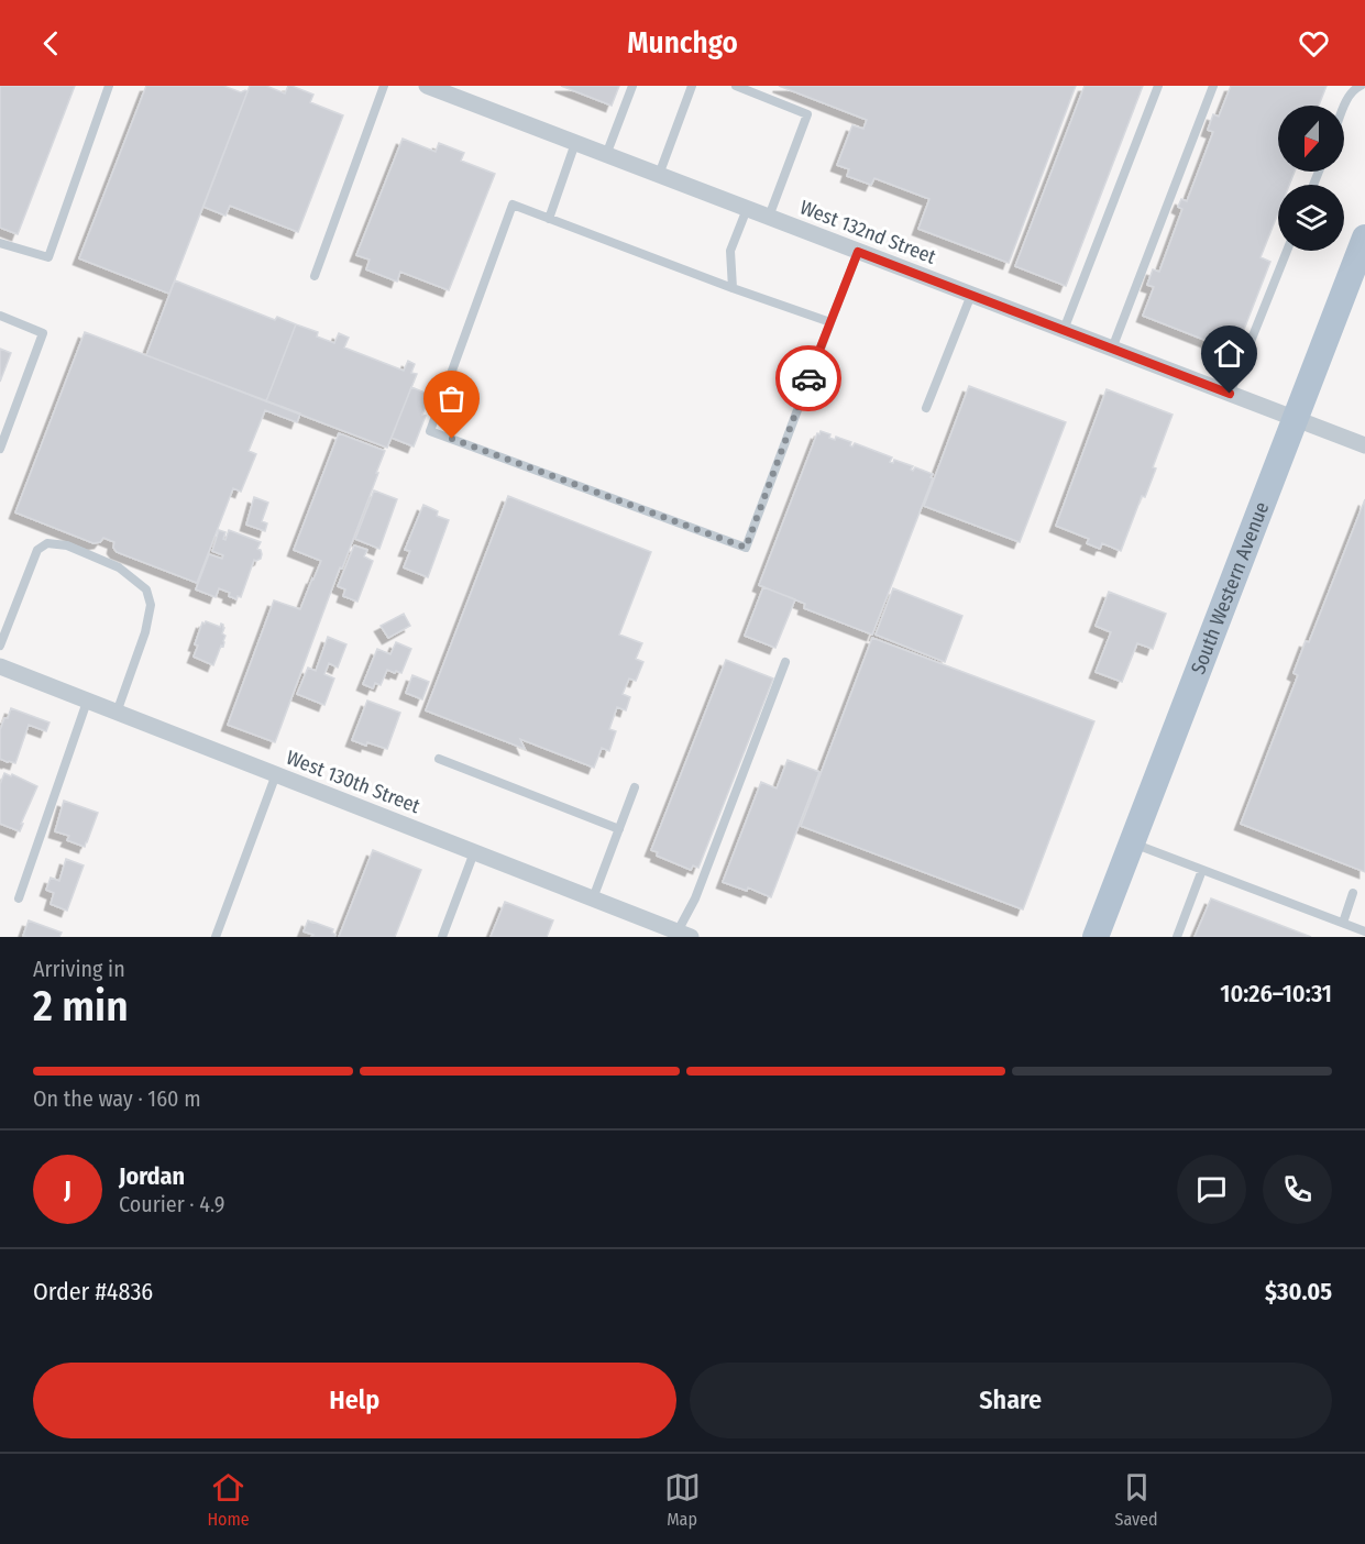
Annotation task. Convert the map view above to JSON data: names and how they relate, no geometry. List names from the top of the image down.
{
  "streets": {
    "main road": ["South Western Avenue"],
    "street": ["West 132nd Street", "West 130th Street"]
  },
  "crossings": [
    ["West 132nd Street", "South Western Avenue"]
  ],
  "north": "bottom",
  "page": {
    "header": "Munchgo",
    "heading": ["2 min", "Arriving in", "10:26–10:31"],
    "panel": [
      "Jordan",
      "Courier · 4.9",
      "Order #4836",
      "$30.05"
    ],
    "bar": "On the way · 160 m",
    "round": "J",
    "buttons": ["Help", "Share"],
    "tabs": ["Home", "Map", "Saved"]
  }
}
